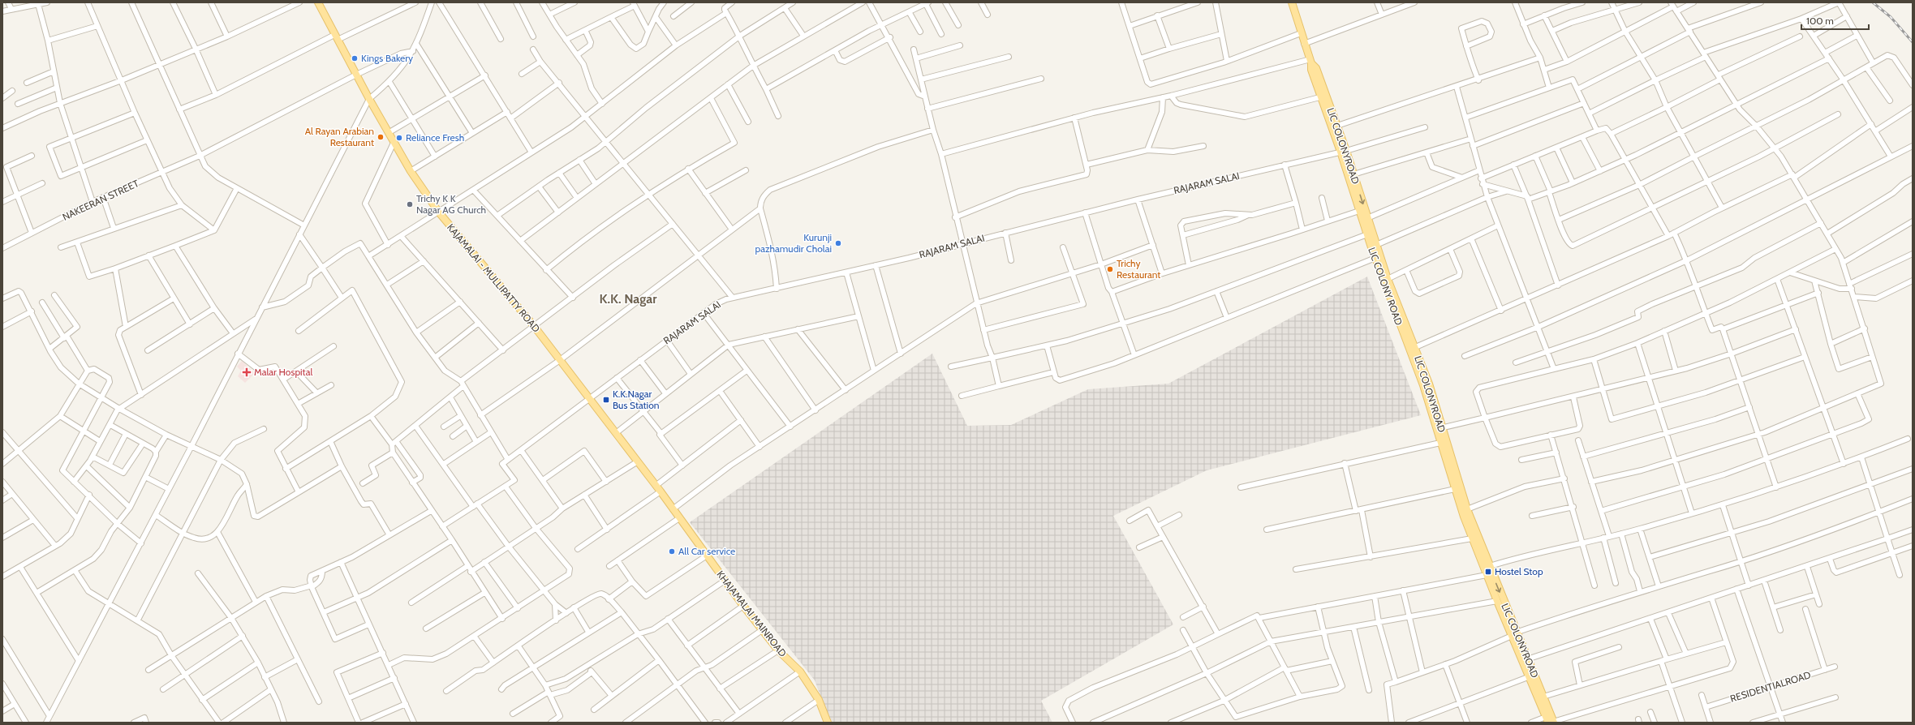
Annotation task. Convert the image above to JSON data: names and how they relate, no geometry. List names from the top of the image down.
{
  "streets": {
    "main road": [
      "LIC COLONYROAD",
      "KAJAMALAI - MULLIPATTY ROAD",
      "LIC COLONY ROAD",
      "KHAJAMALAI MAINROAD"
    ],
    "street": ["RAJARAM SALAI", "NAKEERAN STREET", "RESIDENTIALROAD"]
  },
  "crossings": [
    ["LIC COLONYROAD", "RAJARAM SALAI"],
    ["LIC COLONYROAD", "LIC COLONY ROAD"],
    ["RAJARAM SALAI", "KAJAMALAI - MULLIPATTY ROAD"],
    ["RAJARAM SALAI", "LIC COLONY ROAD"],
    ["RAJARAM SALAI", "KHAJAMALAI MAINROAD"],
    ["NAKEERAN STREET", "KAJAMALAI - MULLIPATTY ROAD"],
    ["KAJAMALAI - MULLIPATTY ROAD", "KHAJAMALAI MAINROAD"]
  ],
  "districts": ["K.K. Nagar"],
  "places": {
    "other": [
      "Kings Bakery",
      "Al Rayan Arabian Restaurant",
      "Reliance Fresh",
      "Trichy K K Nagar AG Church",
      "Kurunji pazhamudir Cholai",
      "Trichy Restaurant",
      "All Car service"
    ],
    "health": ["Malar Hospital"],
    "transit": ["K.K.Nagar Bus Station", "Hostel Stop"]
  },
  "scale_bar": "100 m"
}
